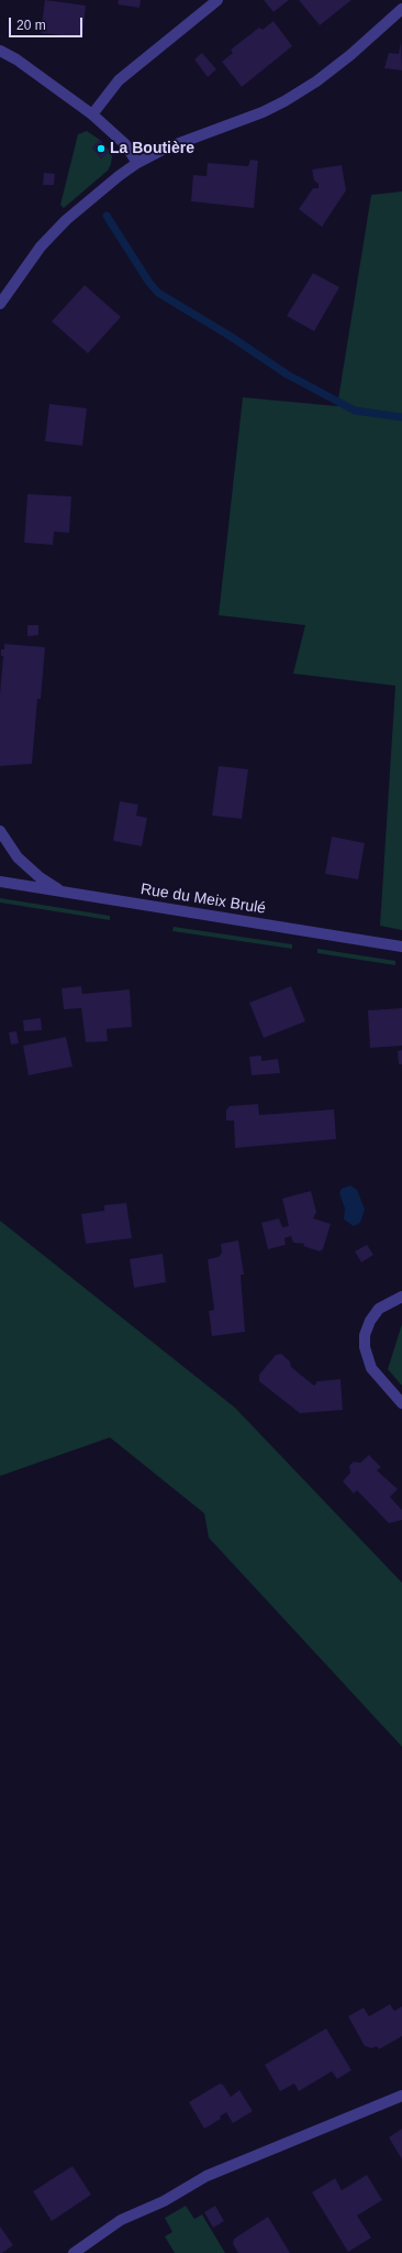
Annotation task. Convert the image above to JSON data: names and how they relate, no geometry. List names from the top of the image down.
{
  "streets": {
    "street": ["Rue du Meix Brulé"]
  },
  "places": ["La Boutière"],
  "scale_bar": "20 m"
}
